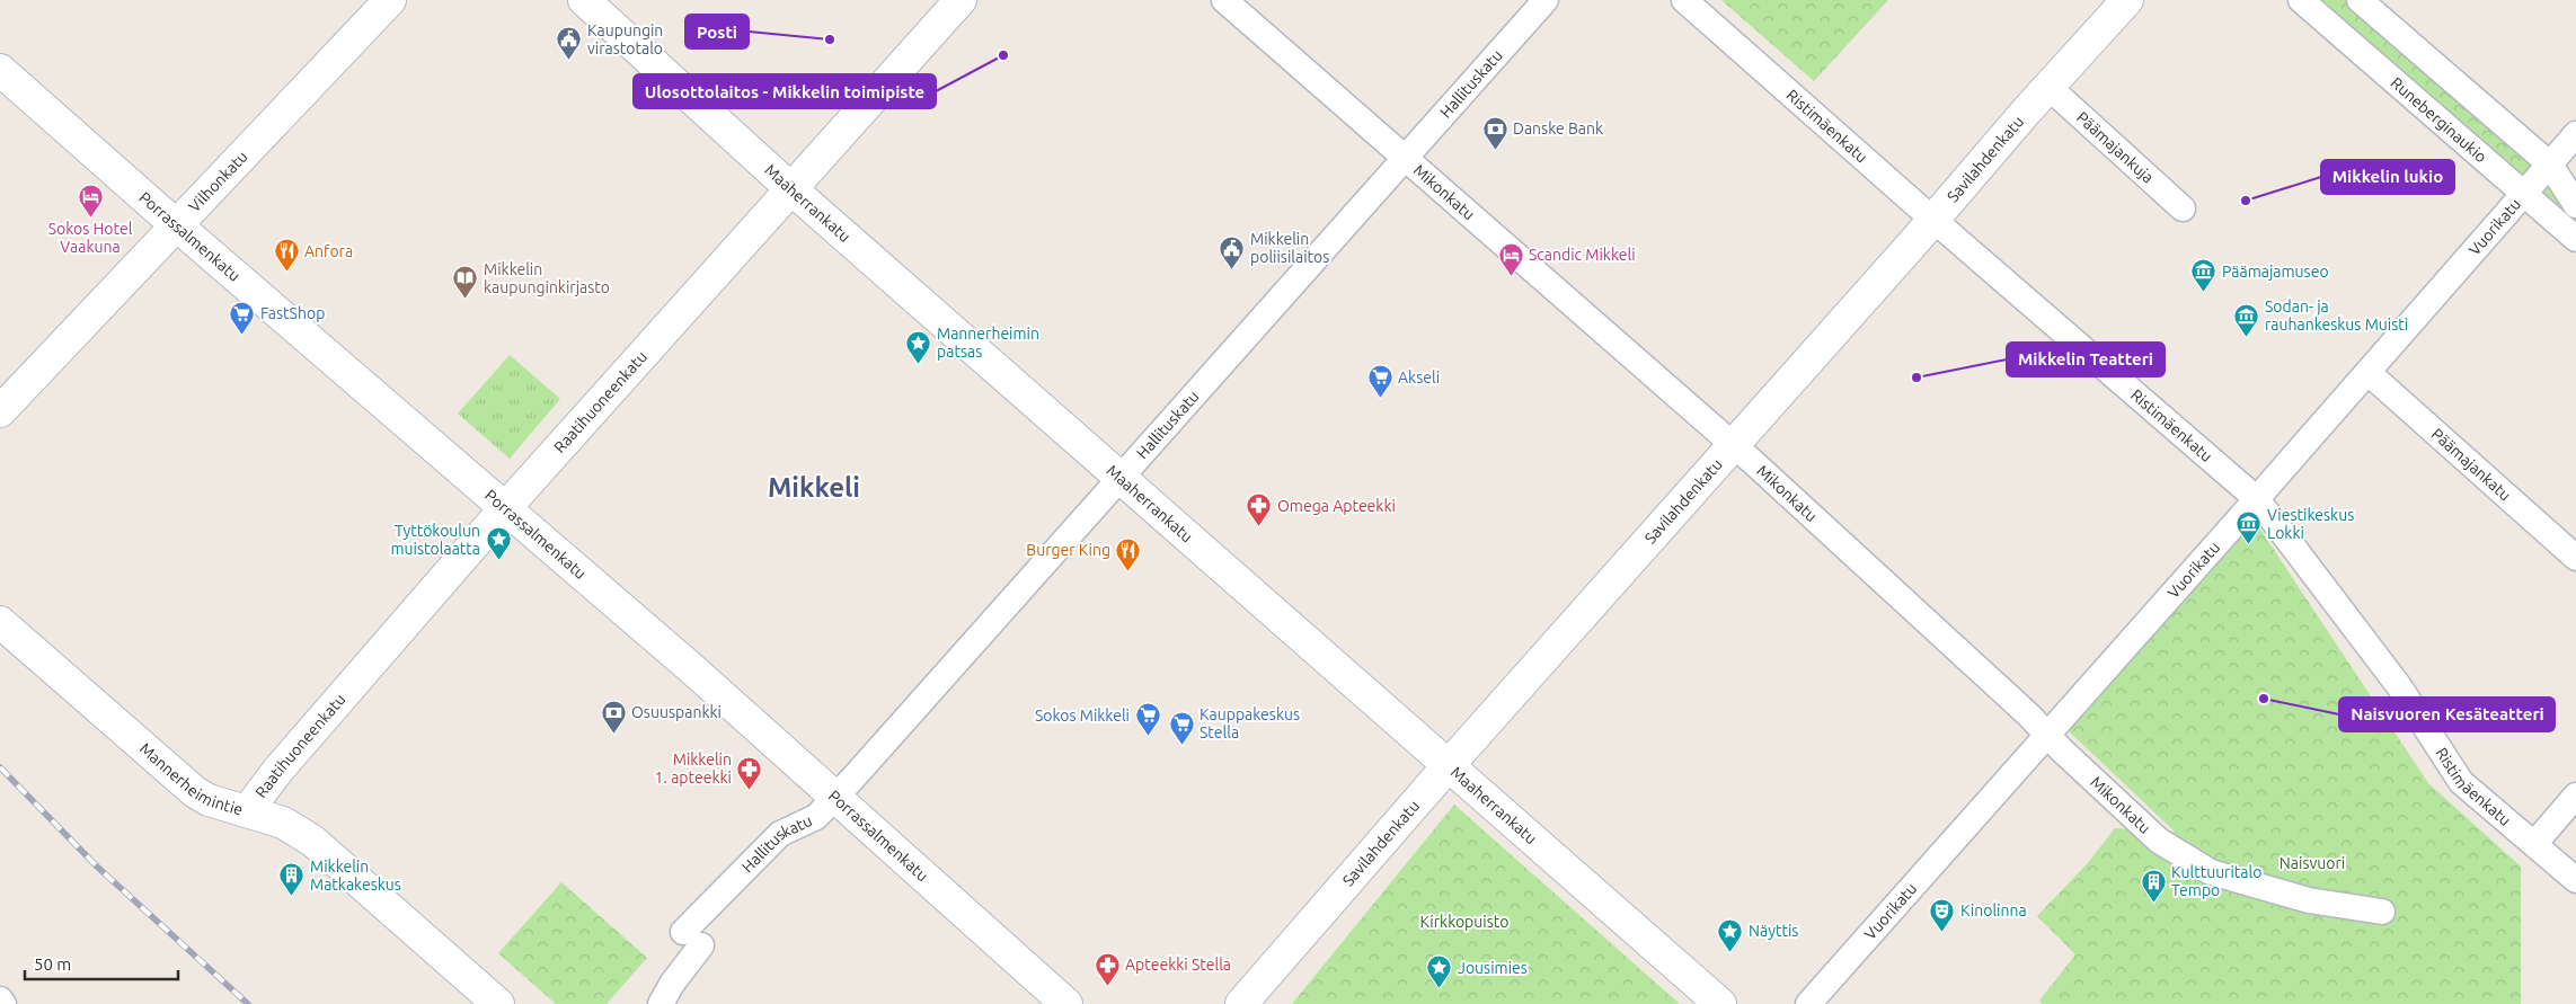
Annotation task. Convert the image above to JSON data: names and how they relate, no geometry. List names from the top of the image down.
{
  "streets": {
    "street": [
      "Hallituskatu",
      "Runeberginaukio",
      "Ristimäenkatu",
      "Päämajankuja",
      "Savilahdenkatu",
      "Vilhonkatu",
      "Mikonkatu",
      "Maaherrankatu",
      "Vuorikatu",
      "Porrassalmenkatu",
      "Raatihuoneenkatu",
      "Päämajankatu",
      "Mannerheimintie"
    ]
  },
  "crossings": [
    ["Hallituskatu", "Mikonkatu"],
    ["Hallituskatu", "Maaherrankatu"],
    ["Hallituskatu", "Porrassalmenkatu"],
    ["Runeberginaukio", "Vuorikatu"],
    ["Ristimäenkatu", "Savilahdenkatu"],
    ["Ristimäenkatu", "Vuorikatu"],
    ["Päämajankuja", "Savilahdenkatu"],
    ["Savilahdenkatu", "Mikonkatu"],
    ["Savilahdenkatu", "Maaherrankatu"],
    ["Vilhonkatu", "Porrassalmenkatu"],
    ["Mikonkatu", "Vuorikatu"],
    ["Maaherrankatu", "Raatihuoneenkatu"],
    ["Vuorikatu", "Päämajankatu"],
    ["Porrassalmenkatu", "Raatihuoneenkatu"],
    ["Raatihuoneenkatu", "Mannerheimintie"]
  ],
  "districts": ["Mikkeli"],
  "parks": ["Naisvuori", "Kirkkopuisto"],
  "places": {
    "other": [
      "Posti",
      "Ulosottolaitos - Mikkelin toimipiste",
      "Mikkelin lukio",
      "Mikkelin Teatteri",
      "Naisvuoren Kesäteatteri"
    ],
    "public building": ["Kaupungin virastotalo", "Mikkelin poliisilaitos"],
    "bank": ["Danske Bank", "Osuuspankki"],
    "hotel": ["Sokos Hotel Vaakuna", "Scandic Mikkeli"],
    "restaurant": ["Anfora", "Burger King"],
    "museum": ["Päämajamuseo", "Sodan- ja rauhankeskus Muisti", "Viestikeskus Lokki"],
    "library": ["Mikkelin kaupunginkirjasto"],
    "supermarket": [
      "FastShop",
      "Akseli",
      "Sokos Mikkeli",
      "Kauppakeskus Stella"
    ],
    "place": [
      "Mannerheimin patsas",
      "Tyttökoulun muistolaatta",
      "Näyttis",
      "Jousimies"
    ],
    "pharmacy": ["Omega Apteekki", "Mikkelin 1. apteekki", "Apteekki Stella"],
    "building": ["Mikkelin Matkakeskus", "Kulttuuritalo Tempo"],
    "theatre": ["Kinolinna"]
  },
  "scale_bar": "50 m"
}
